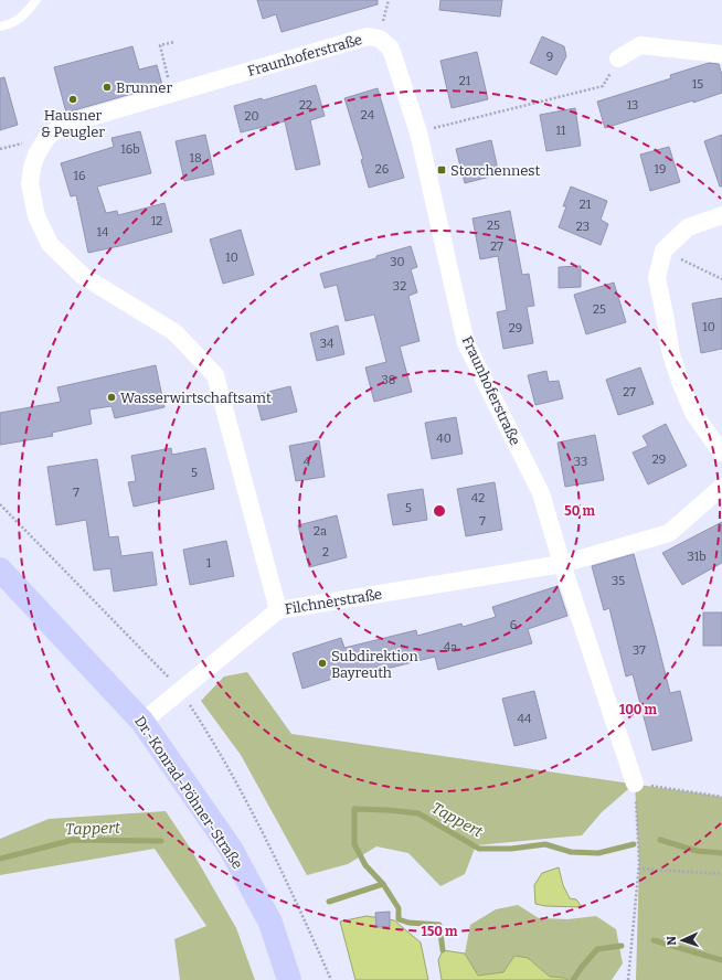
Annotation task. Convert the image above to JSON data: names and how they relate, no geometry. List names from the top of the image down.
{
  "streets": {
    "main road": ["Dr.-Konrad-Pöhner-Straße"],
    "street": ["Fraunhoferstraße", "Filchnerstraße"]
  },
  "crossings": [
    ["Fraunhoferstraße", "Filchnerstraße"],
    ["Filchnerstraße", "Dr.-Konrad-Pöhner-Straße"]
  ],
  "water": ["Tappert"],
  "places": {
    "other": [
      "Brunner",
      "Hausner & Peugler",
      "Wasserwirtschaftsamt",
      "Subdirektion Bayreuth"
    ],
    "transit": ["Storchennest"]
  },
  "house_numbers": [
    "9",
    "21",
    "15",
    "22",
    "13",
    "24",
    "20",
    "11",
    "16b",
    "18",
    "26",
    "19",
    "16",
    "21",
    "12",
    "25",
    "23",
    "14",
    "27",
    "10",
    "30",
    "32",
    "25",
    "10",
    "29",
    "34",
    "38",
    "27",
    "40",
    "29",
    "4",
    "33",
    "5",
    "7",
    "42",
    "5",
    "7",
    "2a",
    "2",
    "31b",
    "1",
    "35",
    "6",
    "4a",
    "37",
    "44"
  ],
  "north": "left",
  "rings": ["50 m", "100 m", "150 m"]
}
